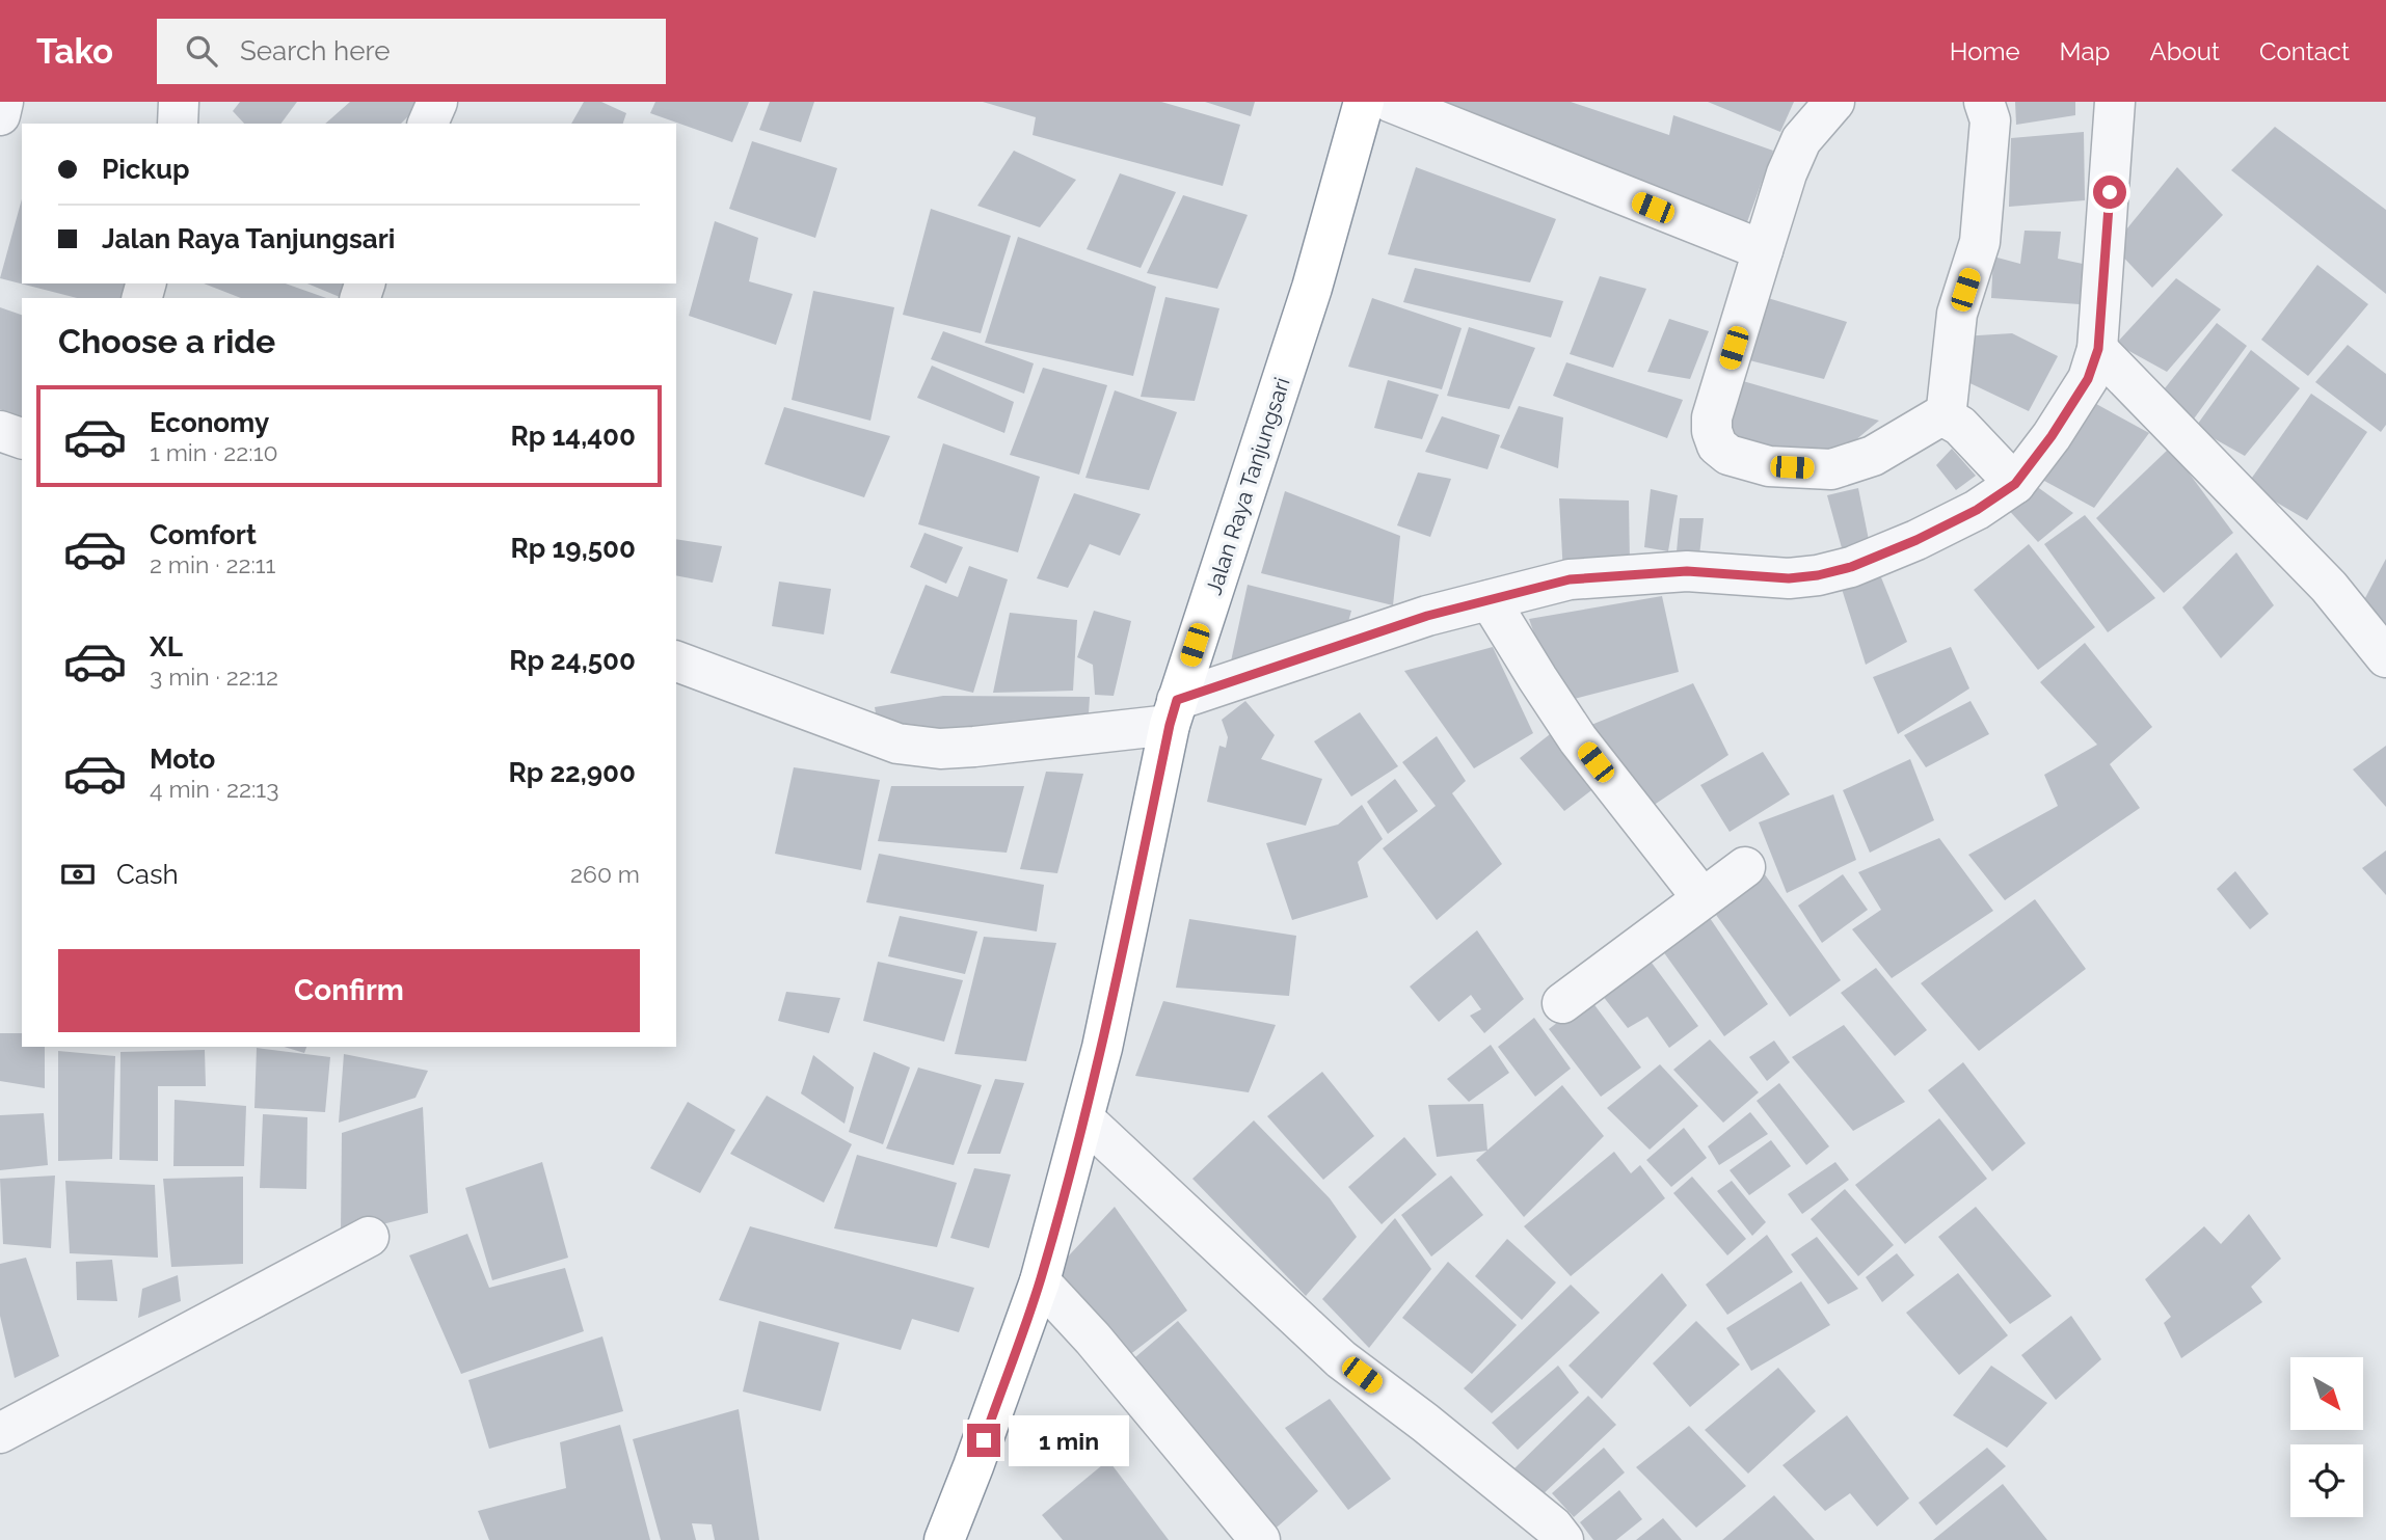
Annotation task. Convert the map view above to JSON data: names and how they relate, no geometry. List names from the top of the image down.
{
  "streets": {
    "highway": ["Jalan Raya Tanjungsari"]
  },
  "north": "bottom right",
  "page": {
    "header": "Tako",
    "search": "Search here",
    "nav": [
      "Home",
      "Map",
      "About",
      "Contact"
    ],
    "banner": ["Pickup", "Jalan Raya Tanjungsari"],
    "heading": "Choose a ride",
    "list": [
      {
        "name": "Economy",
        "note": "1 min · 22:10",
        "value": "Rp 14,400"
      },
      {
        "name": "Comfort",
        "note": "2 min · 22:11",
        "value": "Rp 19,500"
      },
      {
        "name": "XL",
        "note": "3 min · 22:12",
        "value": "Rp 24,500"
      },
      {
        "name": "Moto",
        "note": "4 min · 22:13",
        "value": "Rp 22,900"
      }
    ],
    "pay": ["Cash", "260 m"],
    "buttons": "Confirm",
    "bubble": "1 min"
  }
}
